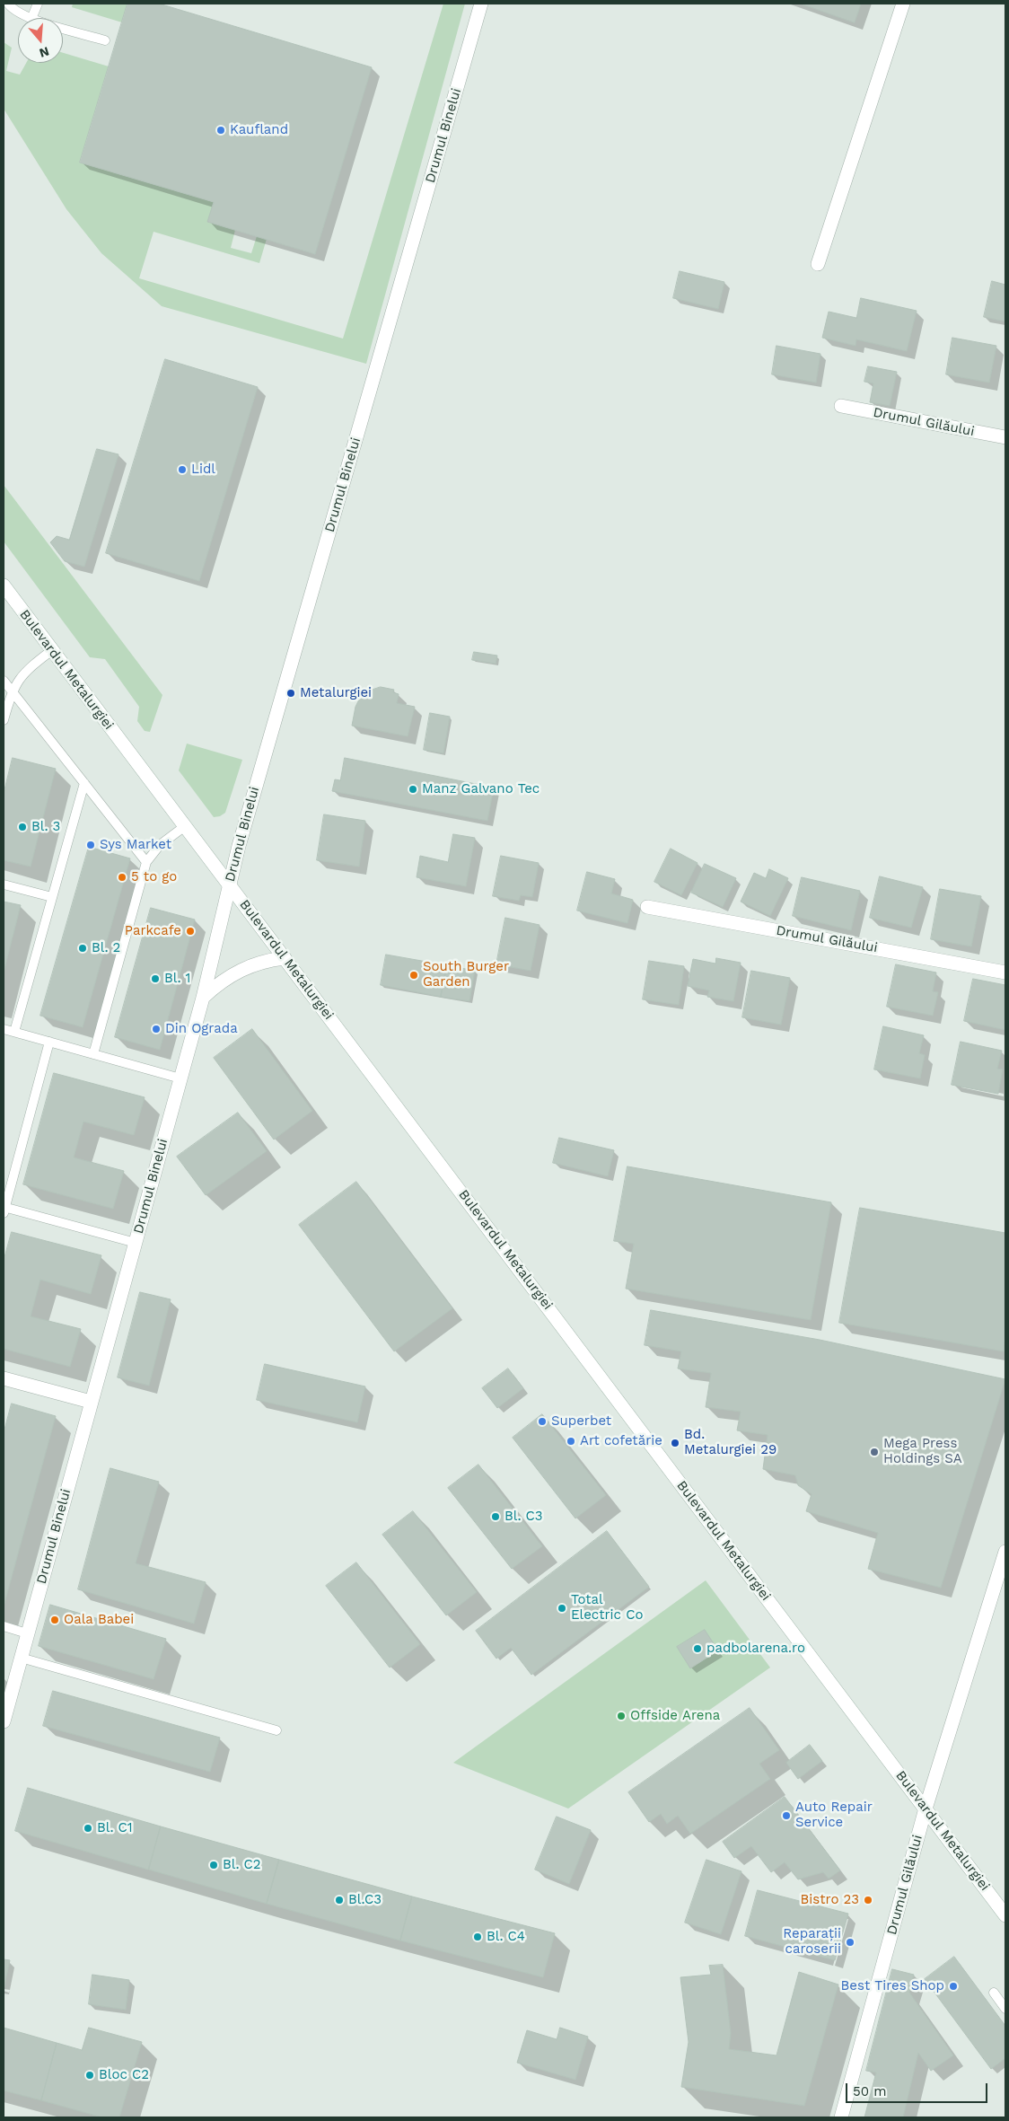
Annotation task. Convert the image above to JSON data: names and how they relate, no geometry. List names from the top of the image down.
{
  "streets": {
    "street": ["Drumul Binelui", "Drumul Gilăului", "Bulevardul Metalurgiei"]
  },
  "crossings": [
    ["Drumul Binelui", "Bulevardul Metalurgiei"],
    ["Drumul Gilăului", "Bulevardul Metalurgiei"]
  ],
  "places": [
    "Kaufland",
    "Lidl",
    "Metalurgiei",
    "Manz Galvano Tec",
    "Bl. 3",
    "Sys Market",
    "5 to go",
    "Parkcafe",
    "Bl. 2",
    "South Burger Garden",
    "Bl. 1",
    "Din Ograda",
    "Superbet",
    "Art cofetărie",
    "Bd. Metalurgiei 29",
    "Mega Press Holdings SA",
    "Bl. C3",
    "Total Electric Co",
    "Oala Babei",
    "padbolarena.ro",
    "Offside Arena",
    "Auto Repair Service",
    "Bl. C1",
    "Bl. C2",
    "Bl.C3",
    "Bistro 23",
    "Bl. C4",
    "Reparații caroserii",
    "Best Tires Shop",
    "Bloc C2"
  ],
  "scale_bar": "50 m",
  "north": "bottom"
}
